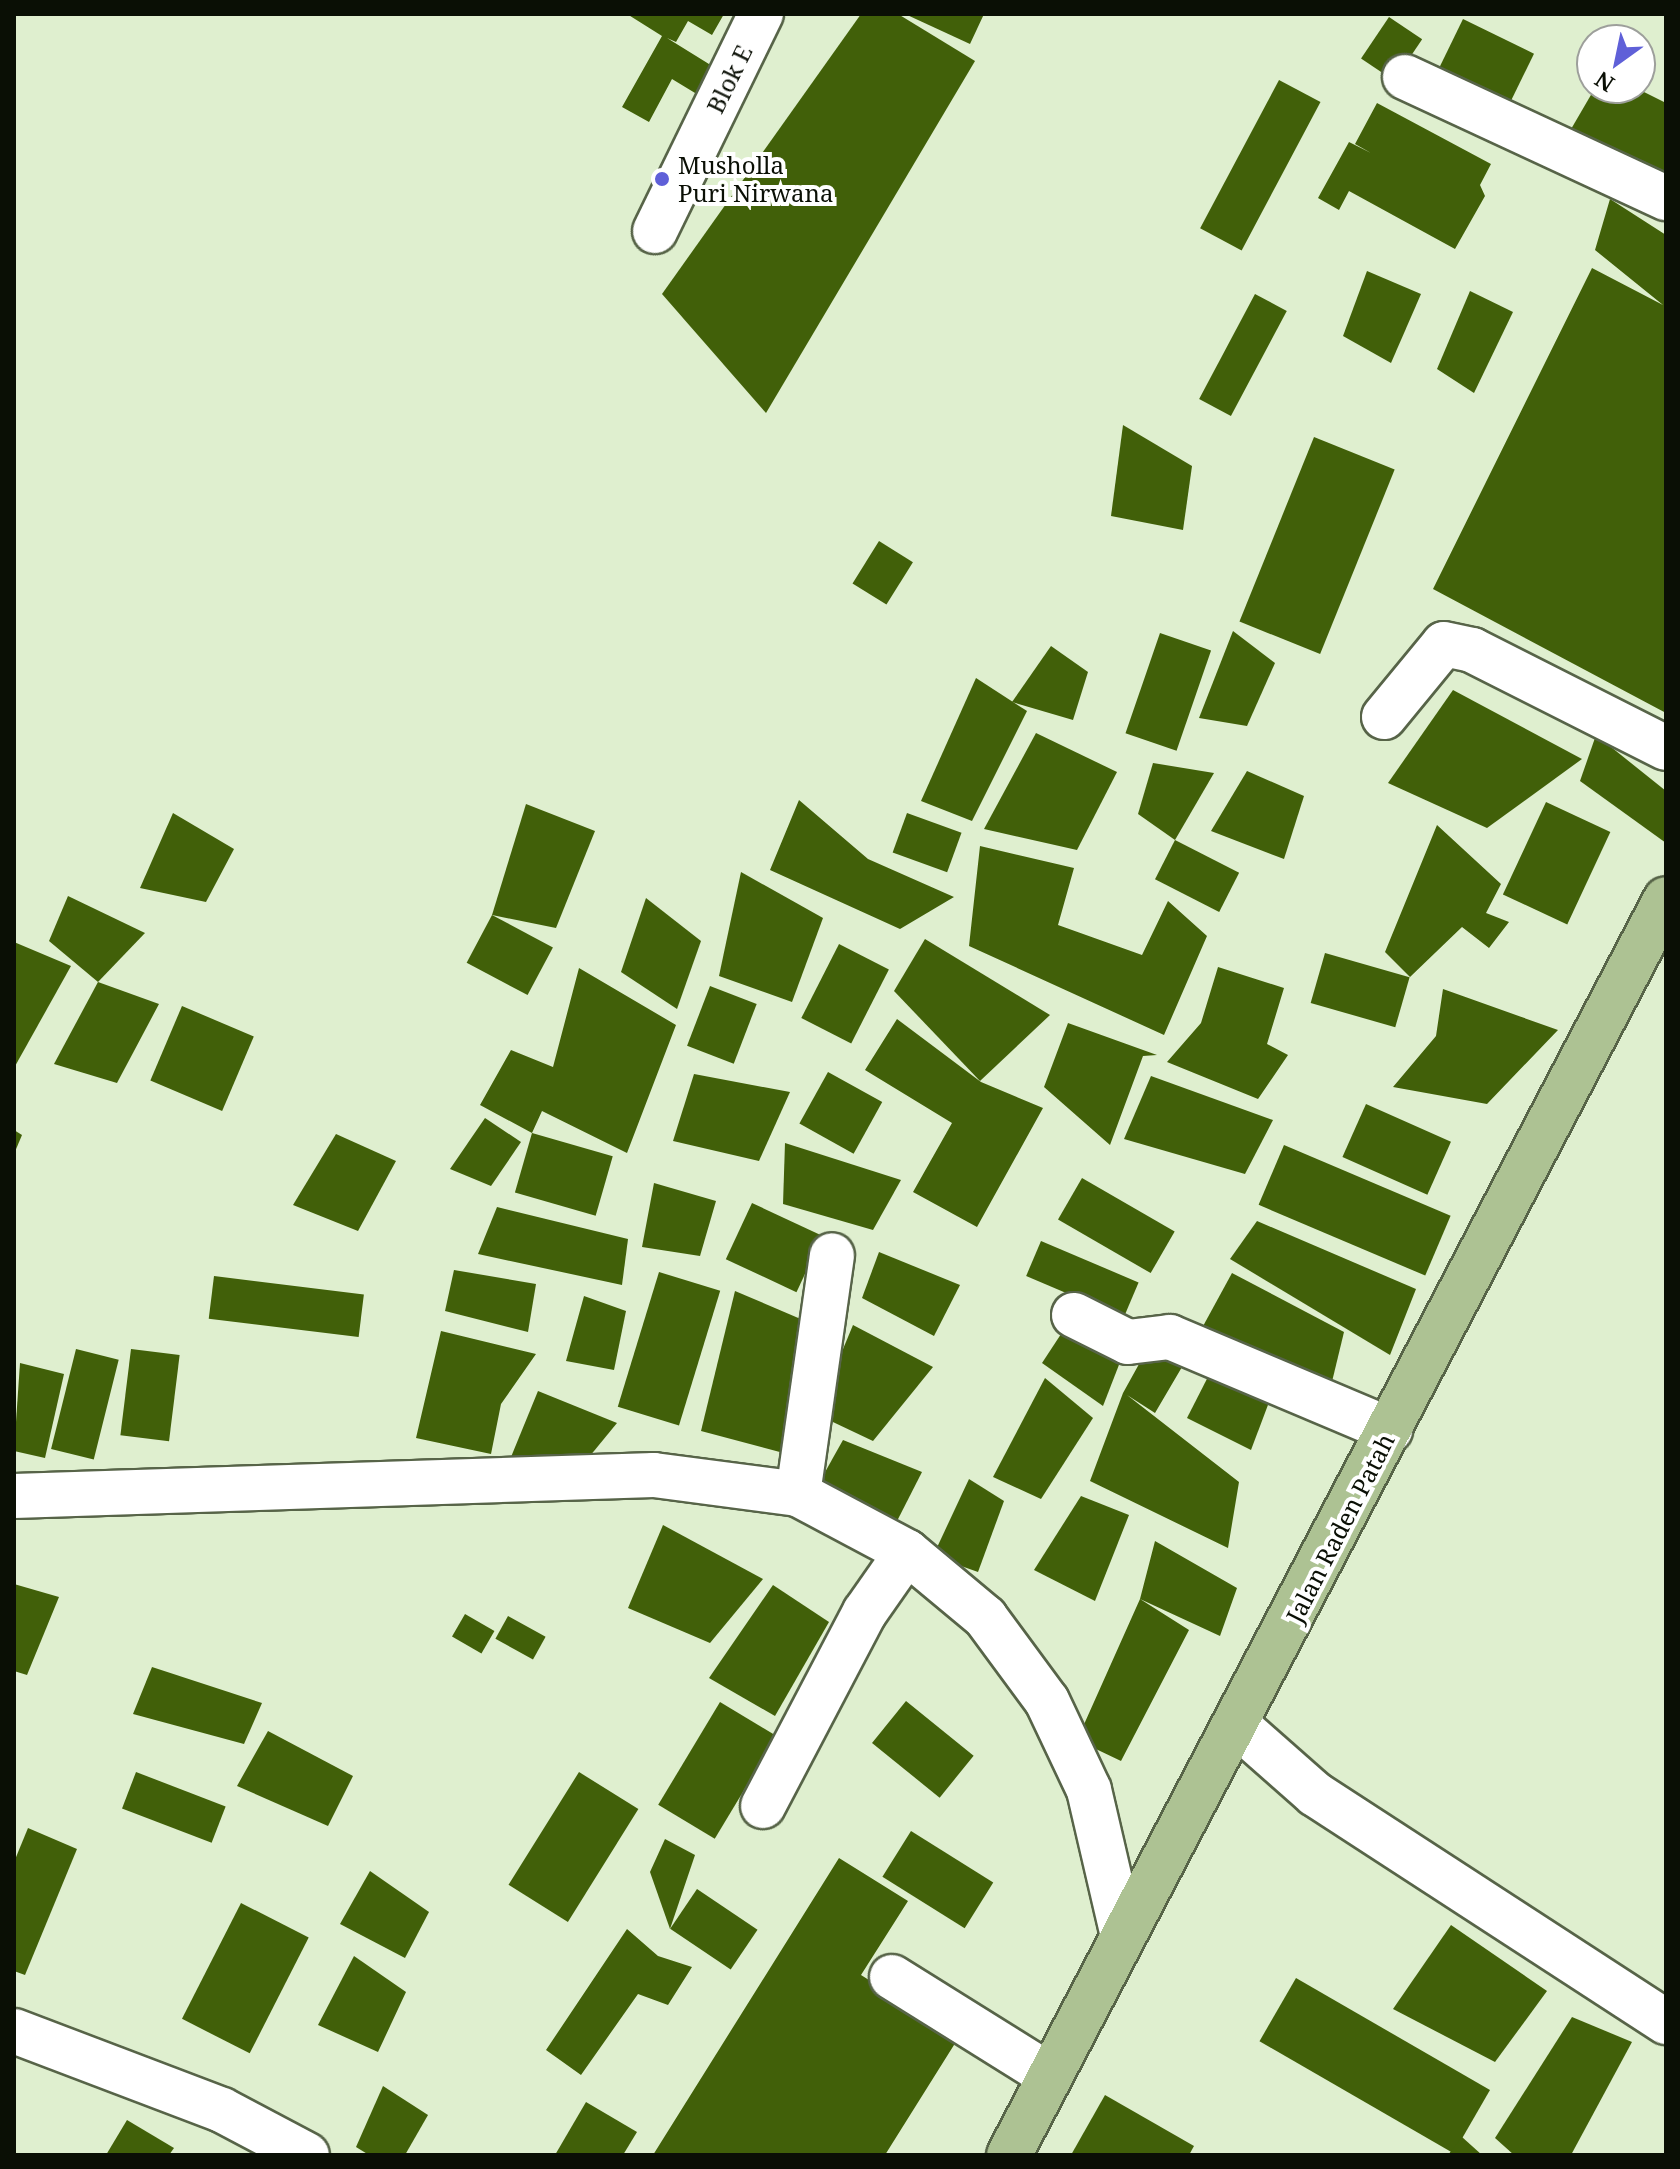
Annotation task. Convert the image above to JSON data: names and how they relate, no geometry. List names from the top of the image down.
{
  "streets": {
    "main road": ["Jalan Raden Patah"],
    "street": ["Blok E"]
  },
  "places": ["Musholla Puri Nirwana"],
  "north": "bottom left"
}
